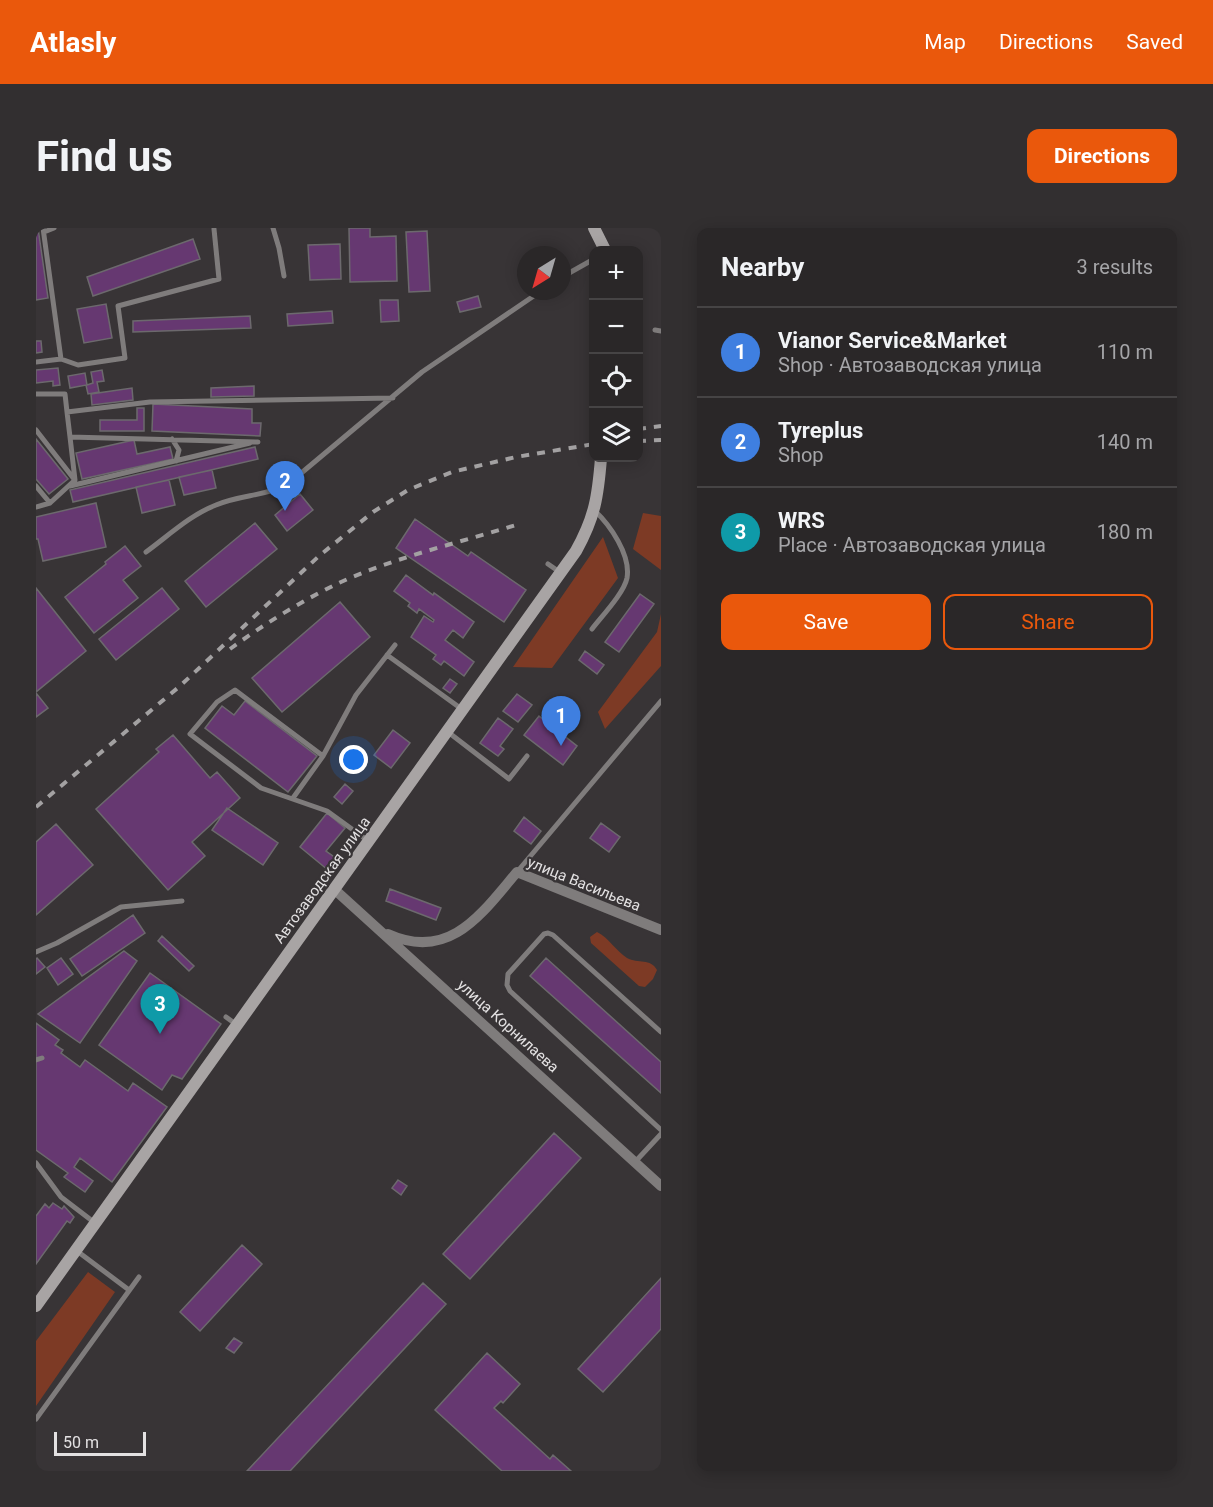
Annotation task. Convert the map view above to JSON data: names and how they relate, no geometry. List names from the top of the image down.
{
  "streets": {
    "street": ["Автозаводская улица", "улица Васильева", "улица Корнилаева"]
  },
  "crossings": [
    ["Автозаводская улица", "улица Корнилаева"],
    ["улица Васильева", "улица Корнилаева"]
  ],
  "scale_bar": "50 m",
  "north": "bottom left",
  "page": {
    "header": "Atlasly",
    "nav": ["Map", "Directions", "Saved"],
    "buttons": [
      "Directions",
      ["Save", "Share"]
    ],
    "title": "Find us",
    "heading": ["Nearby", "3 results"],
    "map_buttons": ["+", "−"],
    "list": [
      {
        "mark": "1",
        "name": "Vianor Service&Market",
        "note": "Shop · Автозаводская улица",
        "value": "110 m"
      },
      {
        "mark": "2",
        "name": "Tyreplus",
        "note": "Shop",
        "value": "140 m"
      },
      {
        "mark": "3",
        "name": "WRS",
        "note": "Place · Автозаводская улица",
        "value": "180 m"
      }
    ],
    "pins": ["2", "1", "3"],
    "scale": "50 m"
  }
}
